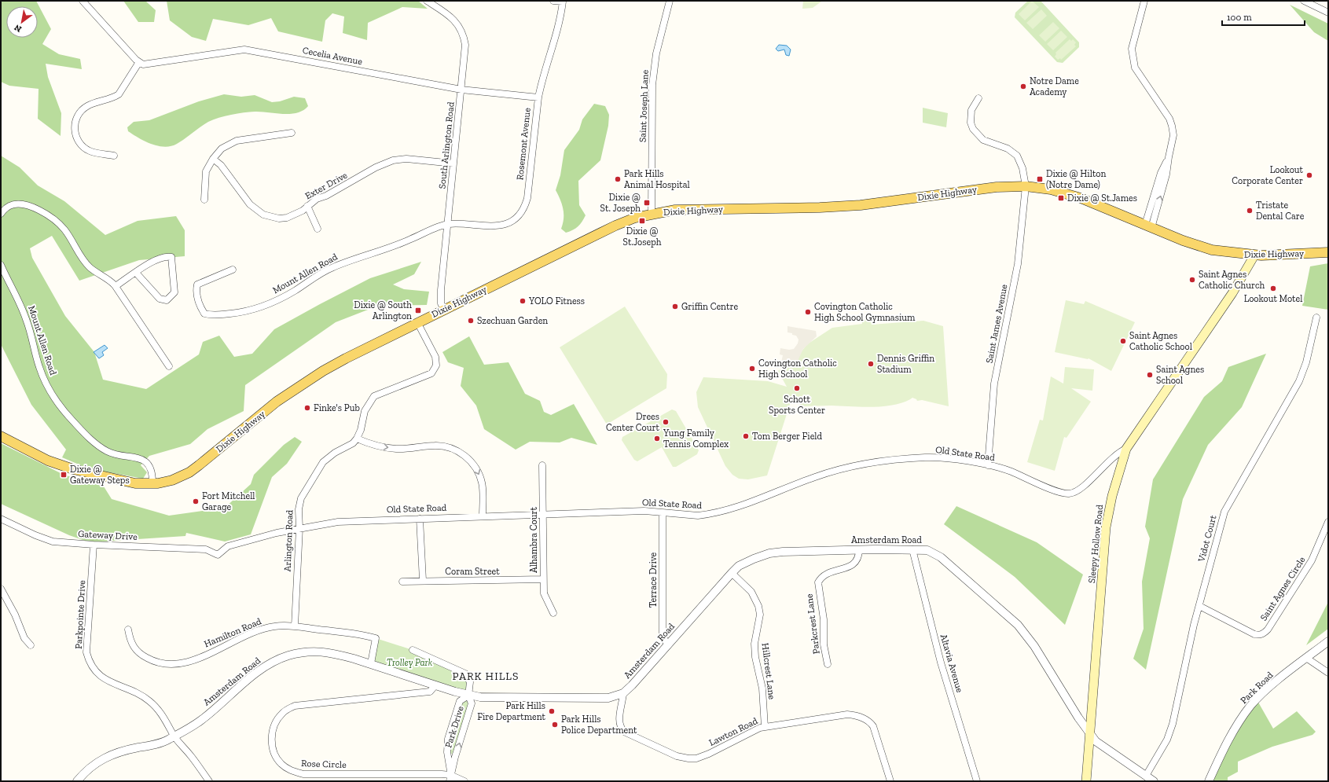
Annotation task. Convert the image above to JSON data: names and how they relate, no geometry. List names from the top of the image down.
{
  "streets": {
    "main road": ["Dixie Highway", "Sleepy Hollow Road"],
    "street": [
      "Cecelia Avenue",
      "Saint Joseph Lane",
      "Rosemont Avenue",
      "South Arlington Road",
      "Exter Drive",
      "Mount Allen Road",
      "Saint James Avenue",
      "Old State Road",
      "Gateway Drive",
      "Vidot Court",
      "Alhambra Court",
      "Amsterdam Road",
      "Arlington Road",
      "Coram Street",
      "Terrace Drive",
      "Saint Agnes Circle",
      "Parkpointe Drive",
      "Parkcrest Lane",
      "Hamilton Road",
      "Altavia Avenue",
      "Hillcrest Lane",
      "Park Road",
      "Park Drive",
      "Lawton Road",
      "Rose Circle"
    ]
  },
  "crossings": [
    ["Cecelia Avenue", "Rosemont Avenue"],
    ["Cecelia Avenue", "South Arlington Road"],
    ["Saint Joseph Lane", "Dixie Highway"],
    ["Rosemont Avenue", "South Arlington Road"],
    ["Rosemont Avenue", "Mount Allen Road"],
    ["South Arlington Road", "Exter Drive"],
    ["South Arlington Road", "Dixie Highway"],
    ["South Arlington Road", "Mount Allen Road"],
    ["Dixie Highway", "Mount Allen Road"],
    ["Dixie Highway", "Saint James Avenue"],
    ["Dixie Highway", "Sleepy Hollow Road"],
    ["Saint James Avenue", "Old State Road"],
    ["Old State Road", "Gateway Drive"],
    ["Old State Road", "Alhambra Court"],
    ["Old State Road", "Arlington Road"],
    ["Old State Road", "Sleepy Hollow Road"],
    ["Old State Road", "Terrace Drive"],
    ["Gateway Drive", "Parkpointe Drive"],
    ["Vidot Court", "Amsterdam Road"],
    ["Vidot Court", "Saint Agnes Circle"],
    ["Alhambra Court", "Coram Street"],
    ["Amsterdam Road", "Sleepy Hollow Road"],
    ["Amsterdam Road", "Terrace Drive"],
    ["Amsterdam Road", "Parkpointe Drive"],
    ["Amsterdam Road", "Parkcrest Lane"],
    ["Amsterdam Road", "Hamilton Road"],
    ["Amsterdam Road", "Altavia Avenue"],
    ["Amsterdam Road", "Hillcrest Lane"],
    ["Amsterdam Road", "Park Drive"],
    ["Amsterdam Road", "Lawton Road"],
    ["Amsterdam Road", "Rose Circle"],
    ["Arlington Road", "Hamilton Road"],
    ["Hillcrest Lane", "Lawton Road"],
    ["Park Drive", "Rose Circle"]
  ],
  "districts": ["PARK HILLS"],
  "parks": ["Trolley Park"],
  "places": {
    "other": [
      "Notre Dame Academy",
      "Lookout Corporate Center",
      "Park Hills Animal Hospital",
      "Tristate Dental Care",
      "Saint Agnes Catholic Church",
      "Lookout Motel",
      "YOLO Fitness",
      "Griffin Centre",
      "Covington Catholic High School Gymnasium",
      "Szechuan Garden",
      "Saint Agnes Catholic School",
      "Dennis Griffin Stadium",
      "Covington Catholic High School",
      "Saint Agnes School",
      "Schott Sports Center",
      "Finke's Pub",
      "Drees Center Court",
      "Tom Berger Field",
      "Yung Family Tennis Complex",
      "Fort Mitchell Garage",
      "Park Hills Fire Department",
      "Park Hills Police Department"
    ],
    "transit": [
      "Dixie @ Hilton (Notre Dame)",
      "Dixie @ St.James",
      "Dixie @ St. Joseph",
      "Dixie @ St.Joseph",
      "Dixie @ South Arlington",
      "Dixie @ Gateway Steps"
    ]
  },
  "scale_bar": "100 m",
  "north": "bottom left"
}
